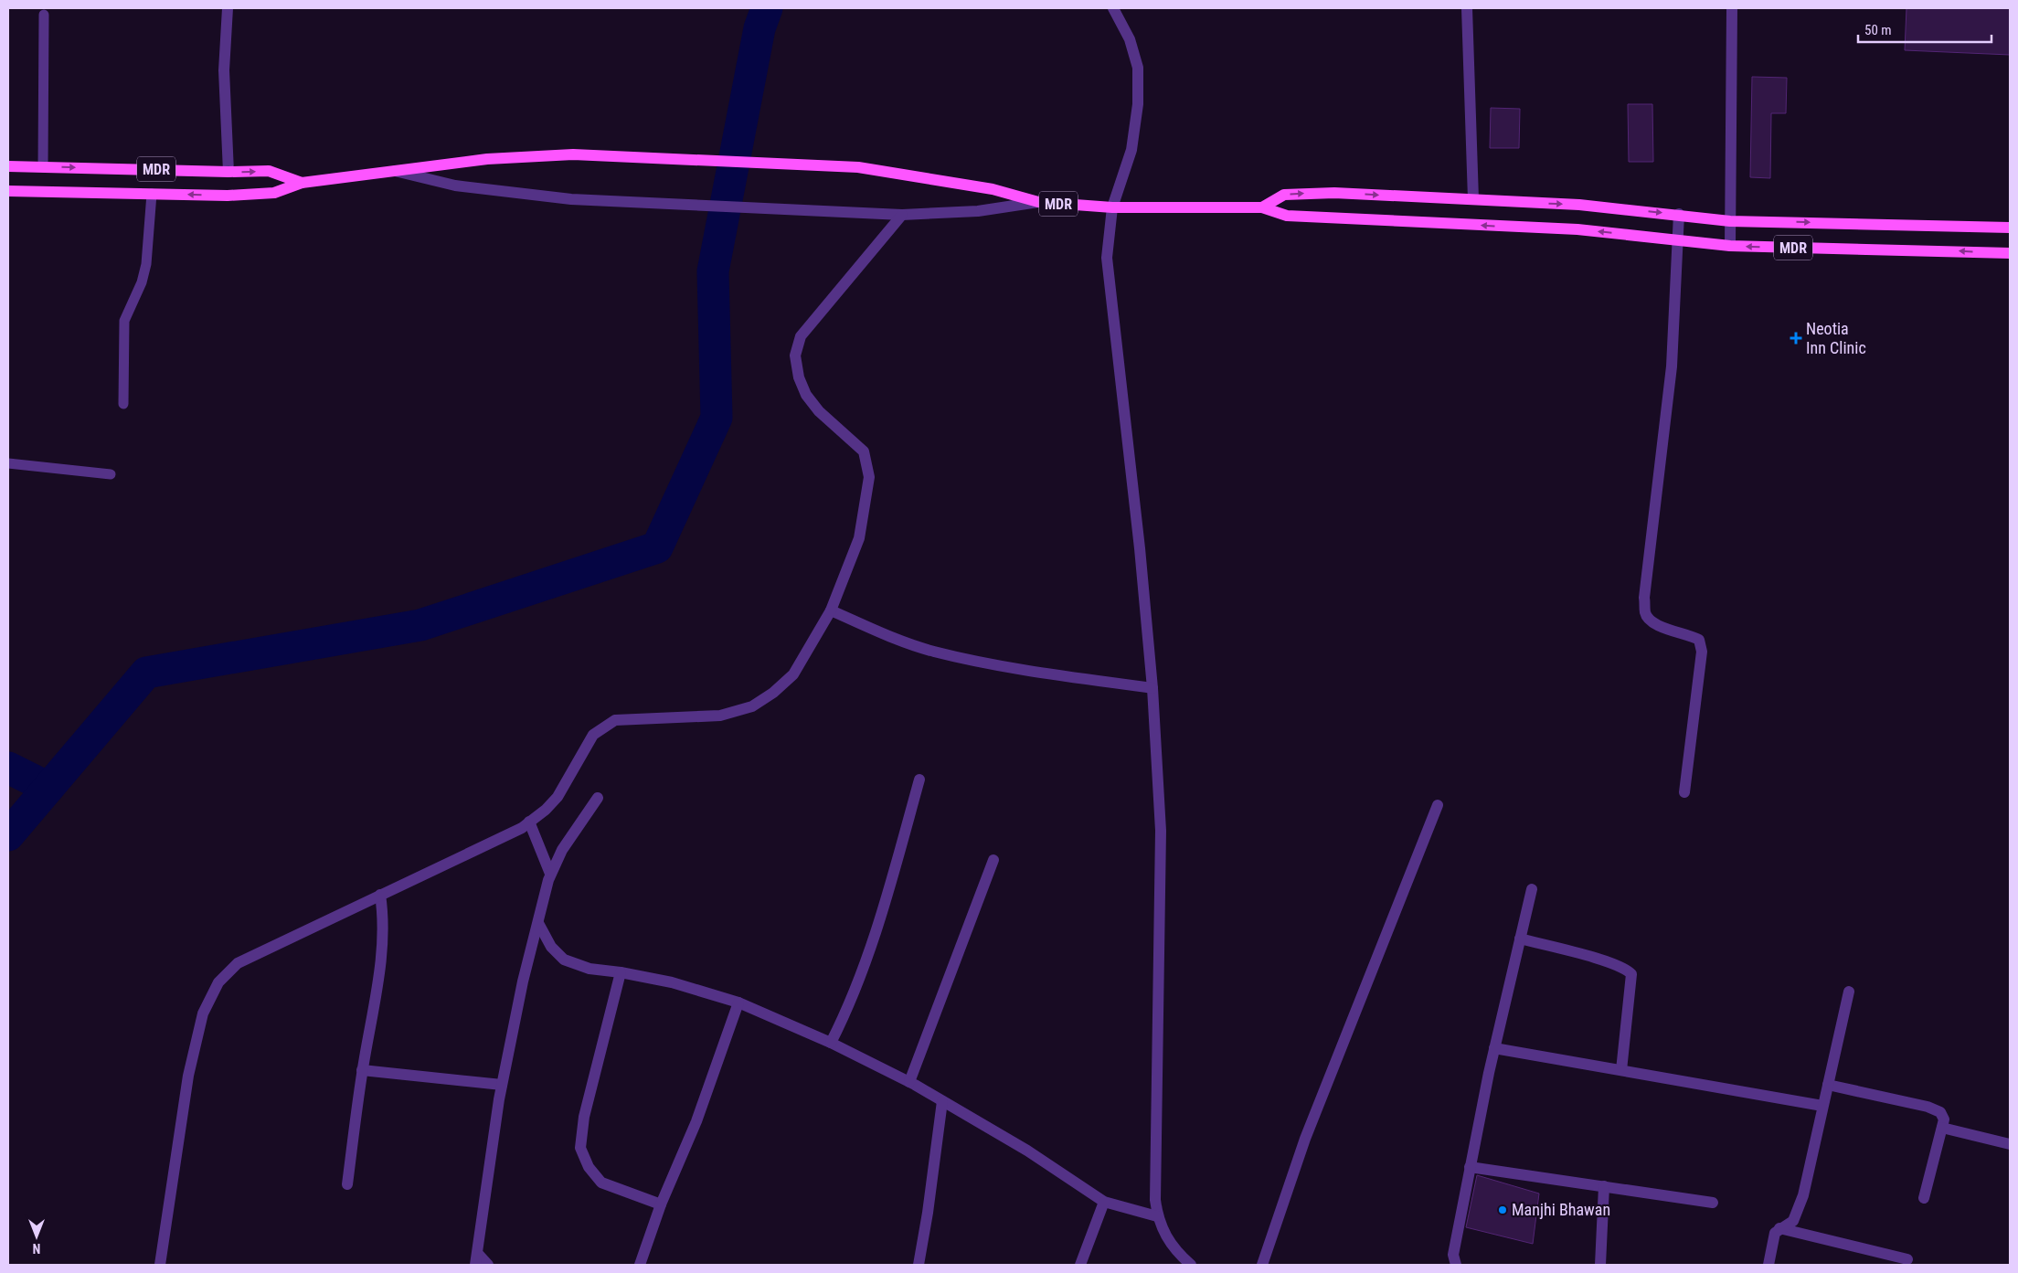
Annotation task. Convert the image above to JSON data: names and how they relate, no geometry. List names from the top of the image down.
{
  "streets": {
    "main road": ["MDR"]
  },
  "places": {
    "health": ["Neotia Inn Clinic"],
    "other": ["Manjhi Bhawan"]
  },
  "scale_bar": "50 m",
  "north": "bottom"
}
